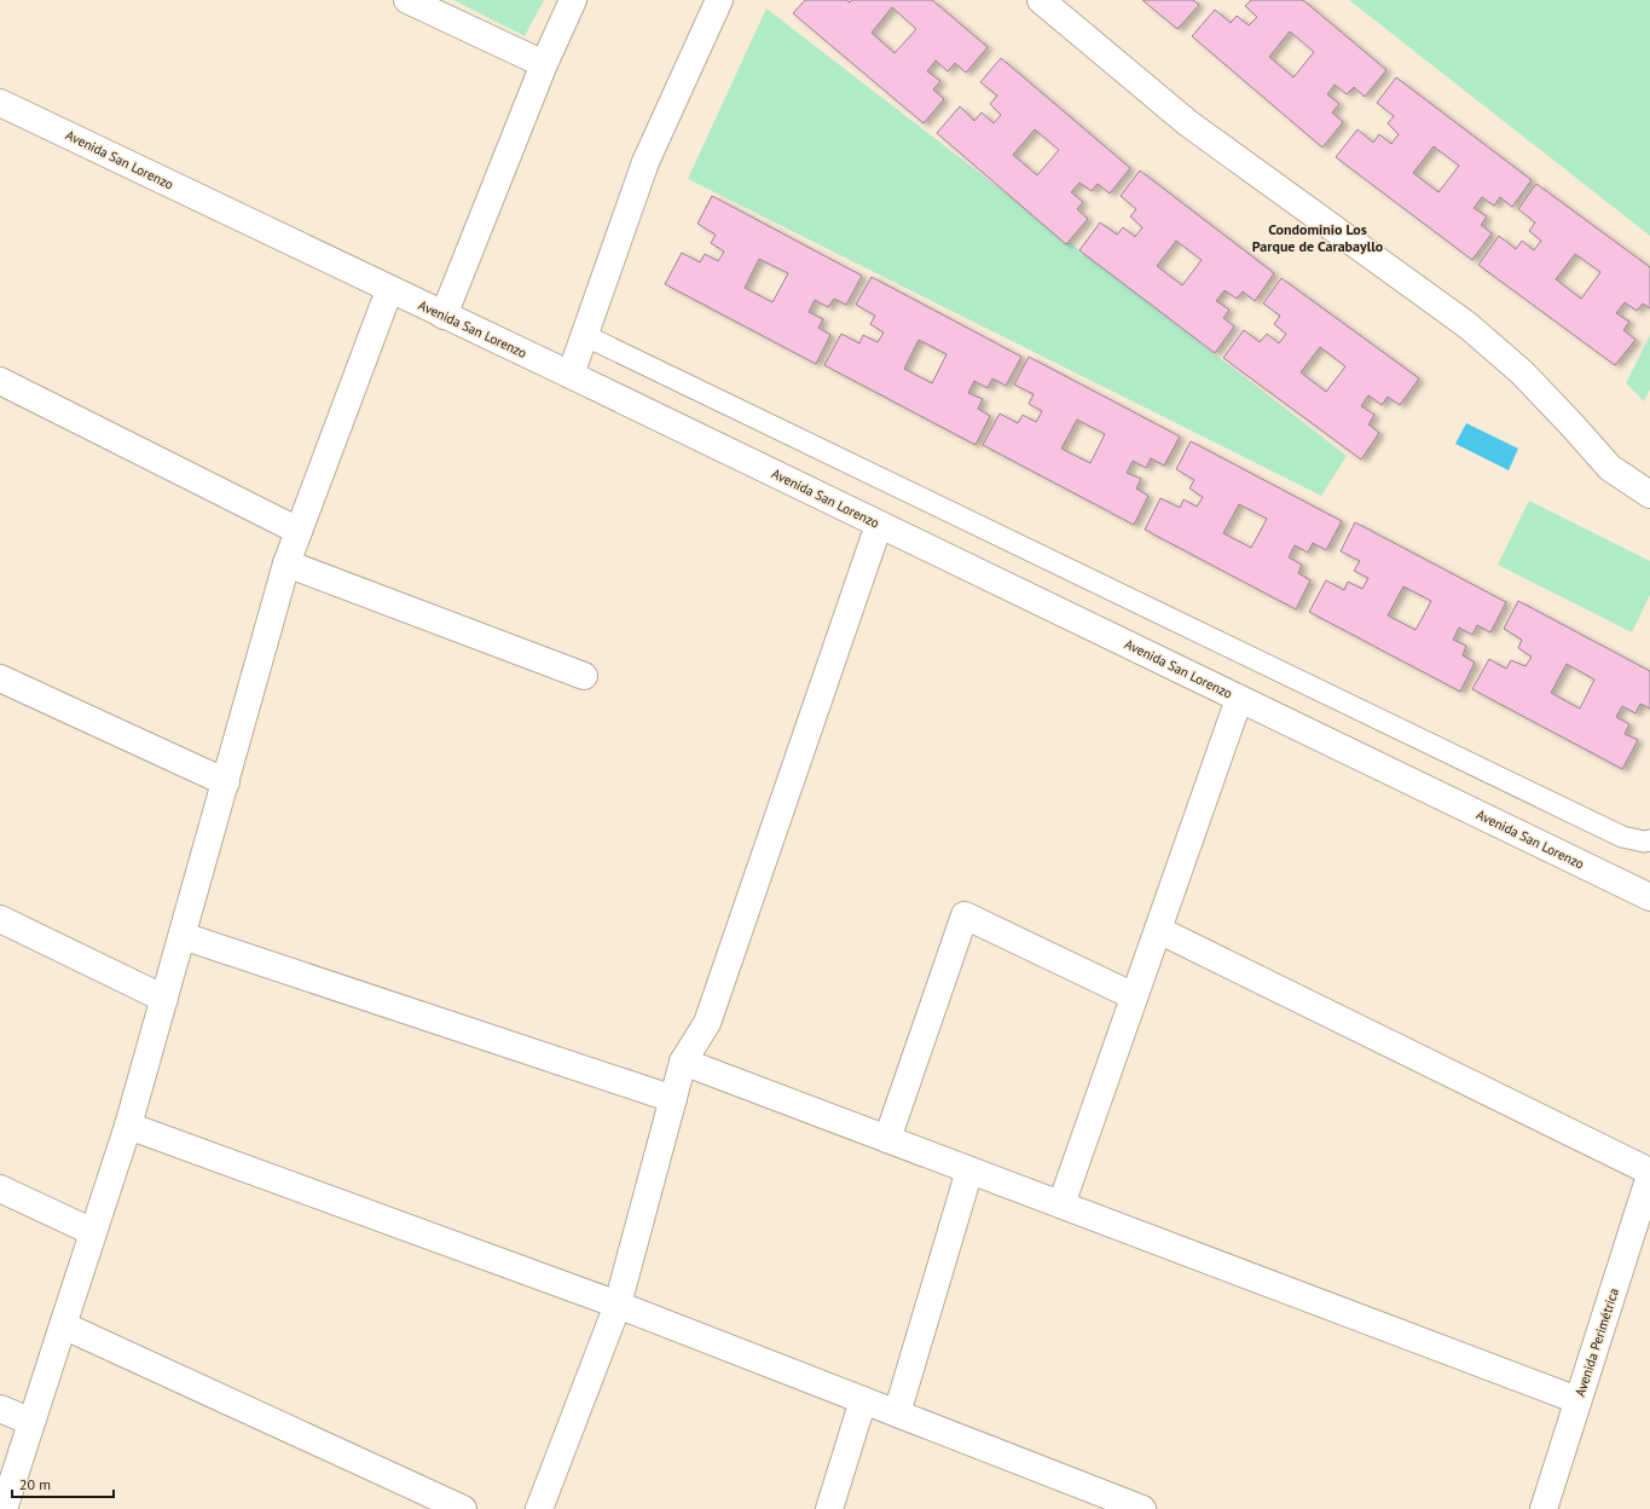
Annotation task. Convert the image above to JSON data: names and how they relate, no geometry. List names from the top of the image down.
{
  "streets": {
    "street": ["Avenida San Lorenzo", "Avenida Perimétrica"]
  },
  "districts": ["Condominio Los Parque de Carabayllo"],
  "scale_bar": "20 m"
}
